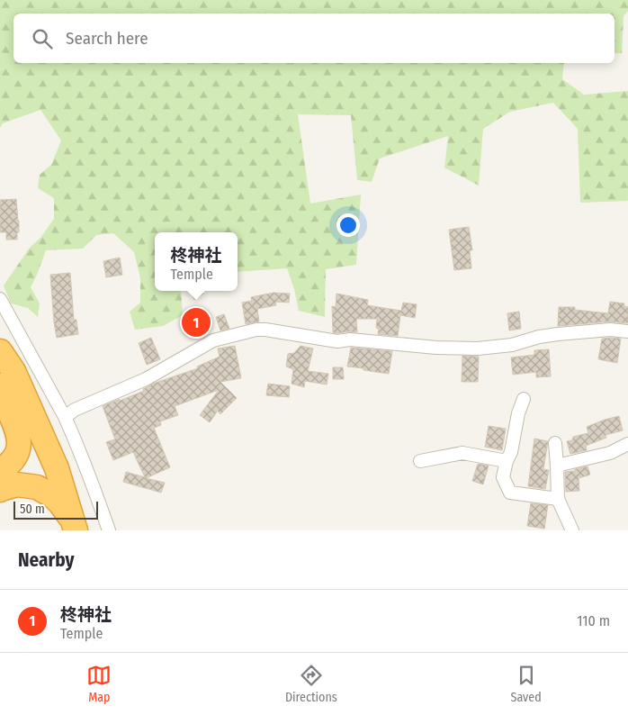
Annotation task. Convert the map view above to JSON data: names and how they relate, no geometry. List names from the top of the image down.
{
  "scale_bar": "50 m",
  "page": {
    "search": "Search here",
    "popup": ["柊神社", "Temple"],
    "pins": "1",
    "scale": "50 m",
    "heading": "Nearby",
    "list": [
      {
        "mark": "1",
        "name": "柊神社",
        "note": "Temple",
        "value": "110 m"
      }
    ],
    "nav": ["Map", "Directions", "Saved"]
  }
}
